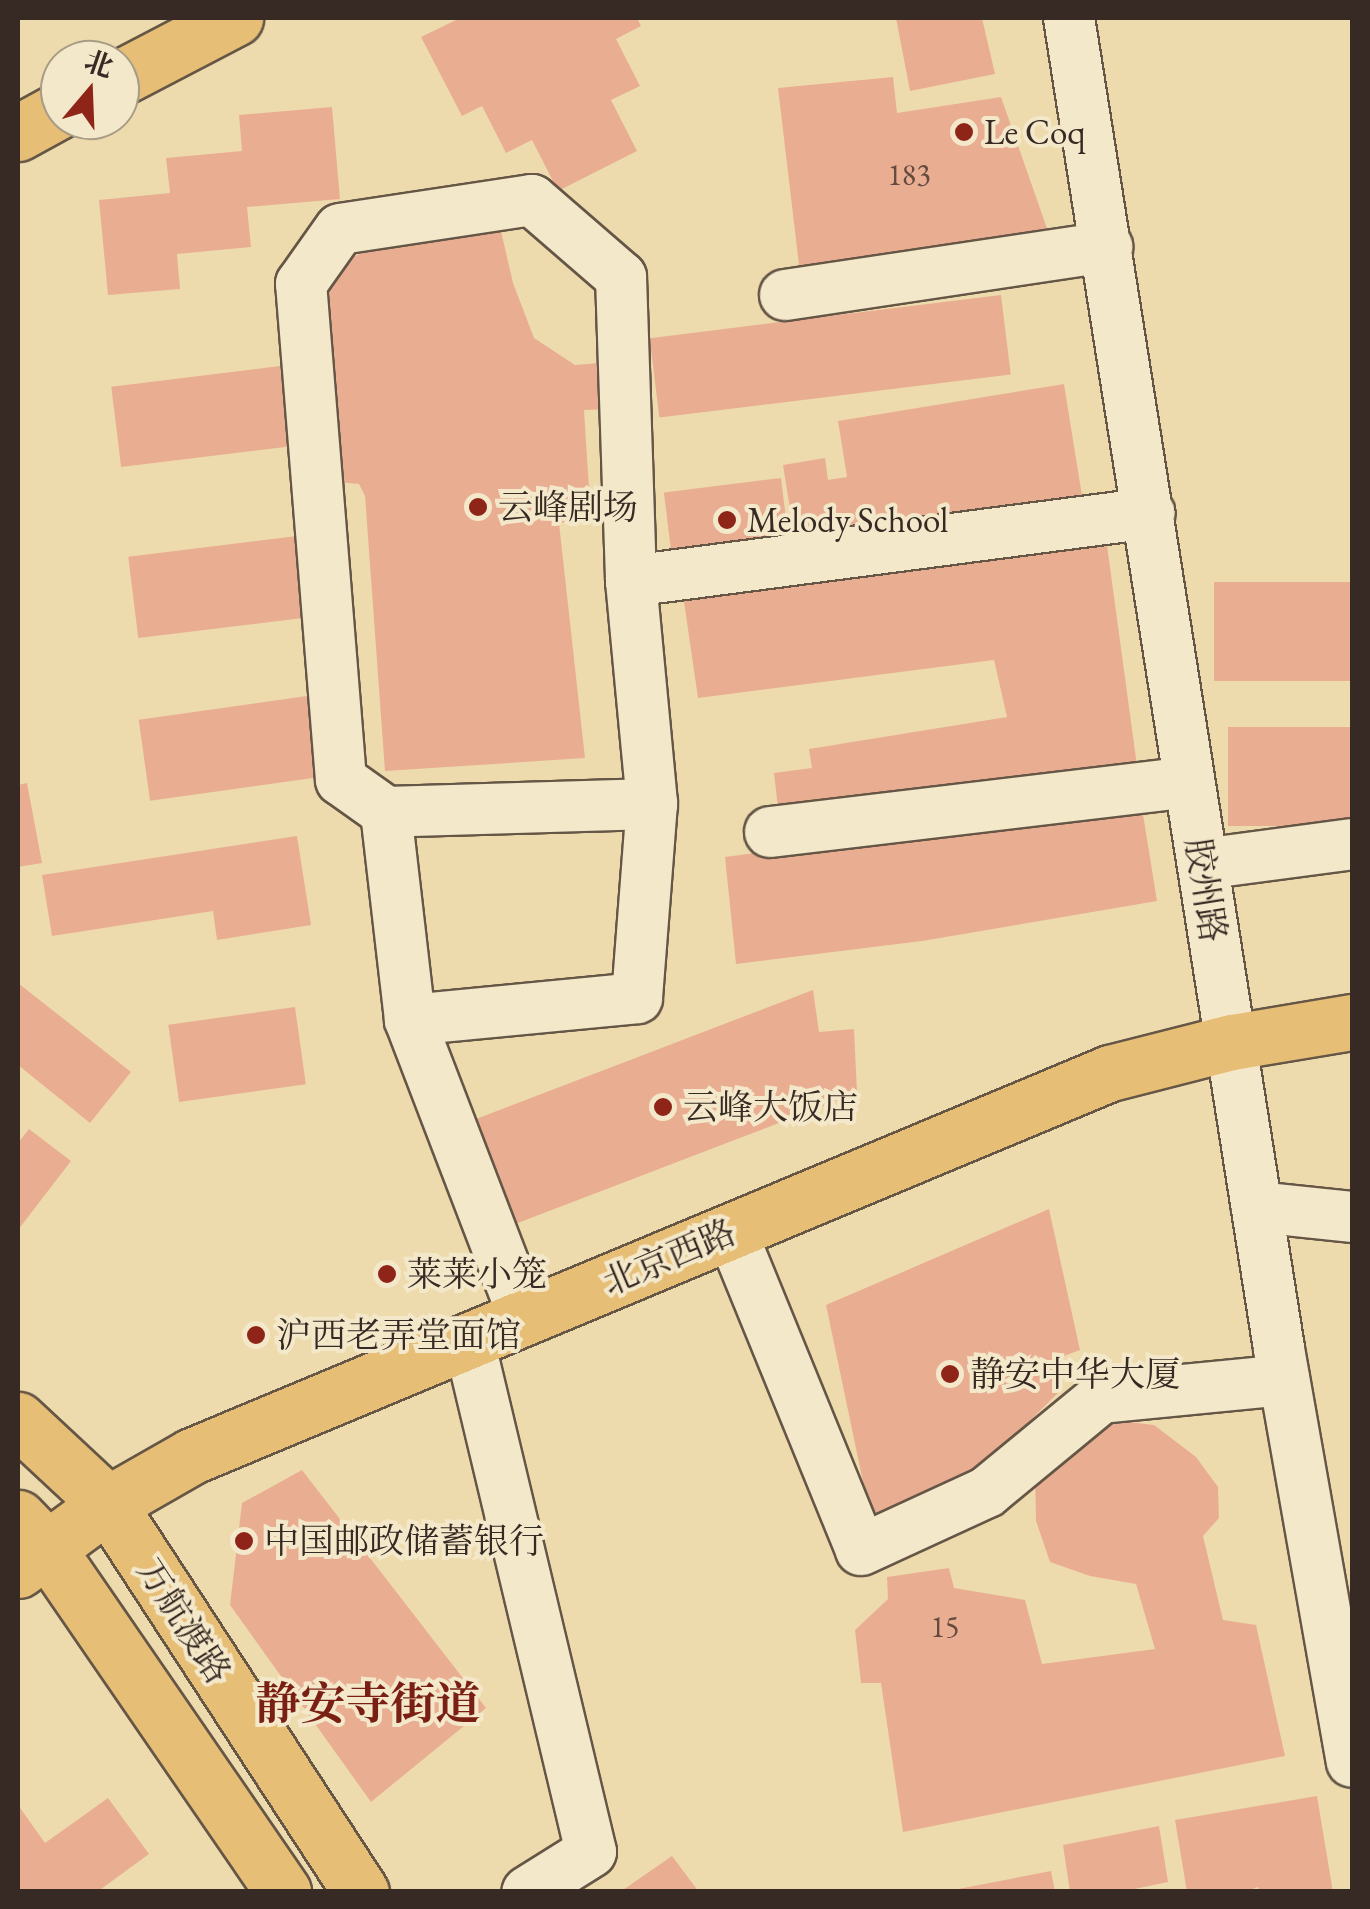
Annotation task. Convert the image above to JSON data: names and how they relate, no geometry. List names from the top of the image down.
{
  "streets": {
    "main road": ["北京西路", "万航渡路"],
    "street": ["胶州路"]
  },
  "crossings": [
    ["胶州路", "北京西路"],
    ["北京西路", "万航渡路"]
  ],
  "districts": ["静安寺街道"],
  "places": [
    "Le Coq",
    "云峰剧场",
    "Melody School",
    "云峰大饭店",
    "莱莱小笼",
    "沪西老弄堂面馆",
    "静安中华大厦",
    "中国邮政储蓄银行"
  ],
  "house_numbers": ["183", "15"],
  "north": "top"
}
